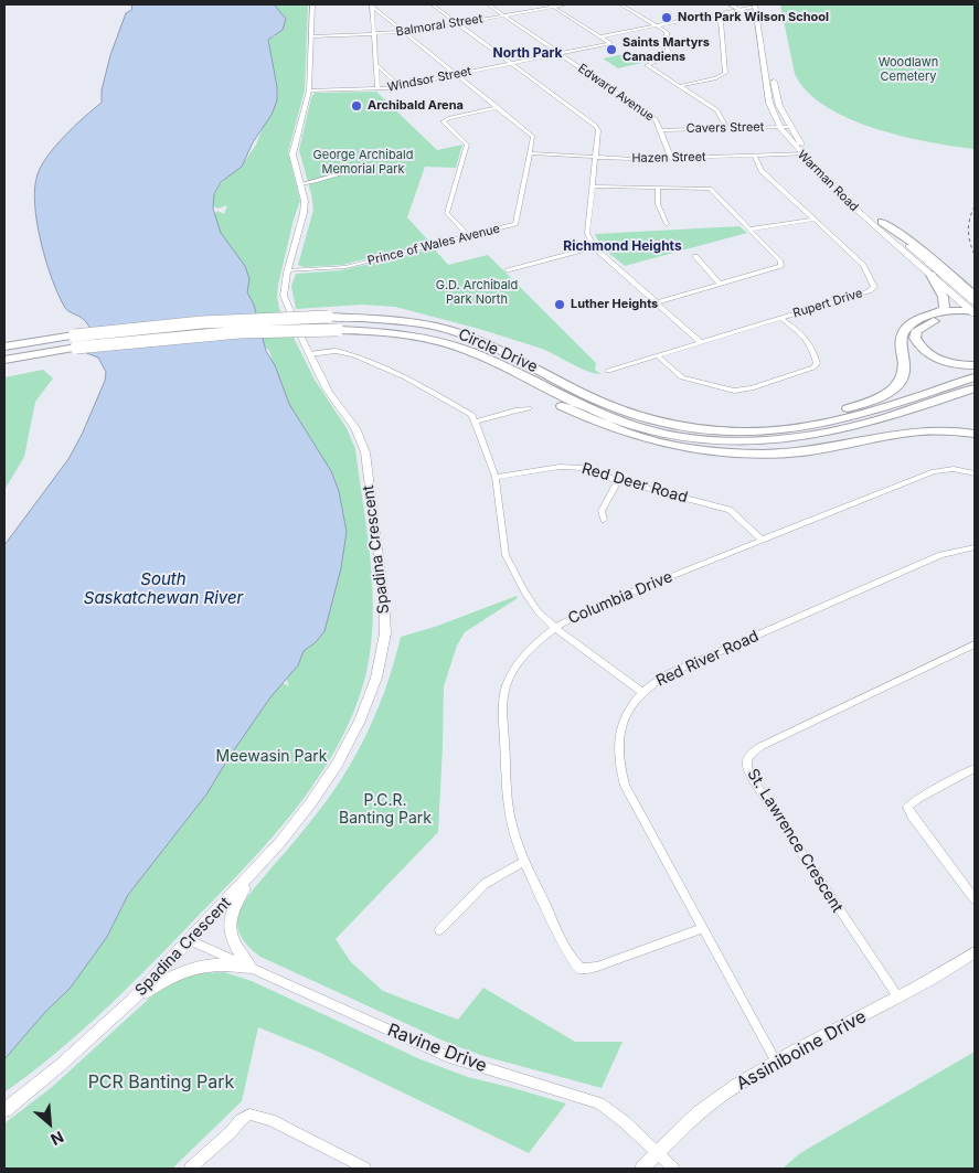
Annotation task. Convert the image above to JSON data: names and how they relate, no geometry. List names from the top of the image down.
{
  "streets": {
    "highway": ["Circle Drive"],
    "main road": ["Warman Road"],
    "street": [
      "Balmoral Street",
      "Windsor Street",
      "Edward Avenue",
      "Cavers Street",
      "Hazen Street",
      "Prince of Wales Avenue",
      "Rupert Drive",
      "Red Deer Road",
      "Spadina Crescent",
      "Columbia Drive",
      "Red River Road",
      "St. Lawrence Crescent",
      "Ravine Drive",
      "Assiniboine Drive"
    ]
  },
  "crossings": [
    ["Balmoral Street", "Edward Avenue"],
    ["Balmoral Street", "Prince of Wales Avenue"],
    ["Balmoral Street", "Spadina Crescent"],
    ["Windsor Street", "Edward Avenue"],
    ["Windsor Street", "Prince of Wales Avenue"],
    ["Windsor Street", "Spadina Crescent"],
    ["Edward Avenue", "Cavers Street"],
    ["Edward Avenue", "Hazen Street"],
    ["Cavers Street", "Warman Road"],
    ["Hazen Street", "Warman Road"],
    ["Hazen Street", "Prince of Wales Avenue"],
    ["Hazen Street", "Rupert Drive"],
    ["Prince of Wales Avenue", "Spadina Crescent"],
    ["Red Deer Road", "Columbia Drive"],
    ["Spadina Crescent", "Ravine Drive"],
    ["Columbia Drive", "Red River Road"],
    ["Red River Road", "Assiniboine Drive"],
    ["St. Lawrence Crescent", "Assiniboine Drive"],
    ["Ravine Drive", "Assiniboine Drive"]
  ],
  "districts": ["North Park", "Richmond Heights"],
  "water": ["South Saskatchewan River"],
  "parks": [
    "Woodlawn Cemetery",
    "George Archibald Memorial Park",
    "G.D. Archibald Park North",
    "Meewasin Park",
    "P.C.R. Banting Park",
    "PCR Banting Park"
  ],
  "places": [
    "North Park Wilson School",
    "Saints Martyrs Canadiens",
    "Archibald Arena",
    "Luther Heights"
  ],
  "north": "bottom right"
}
